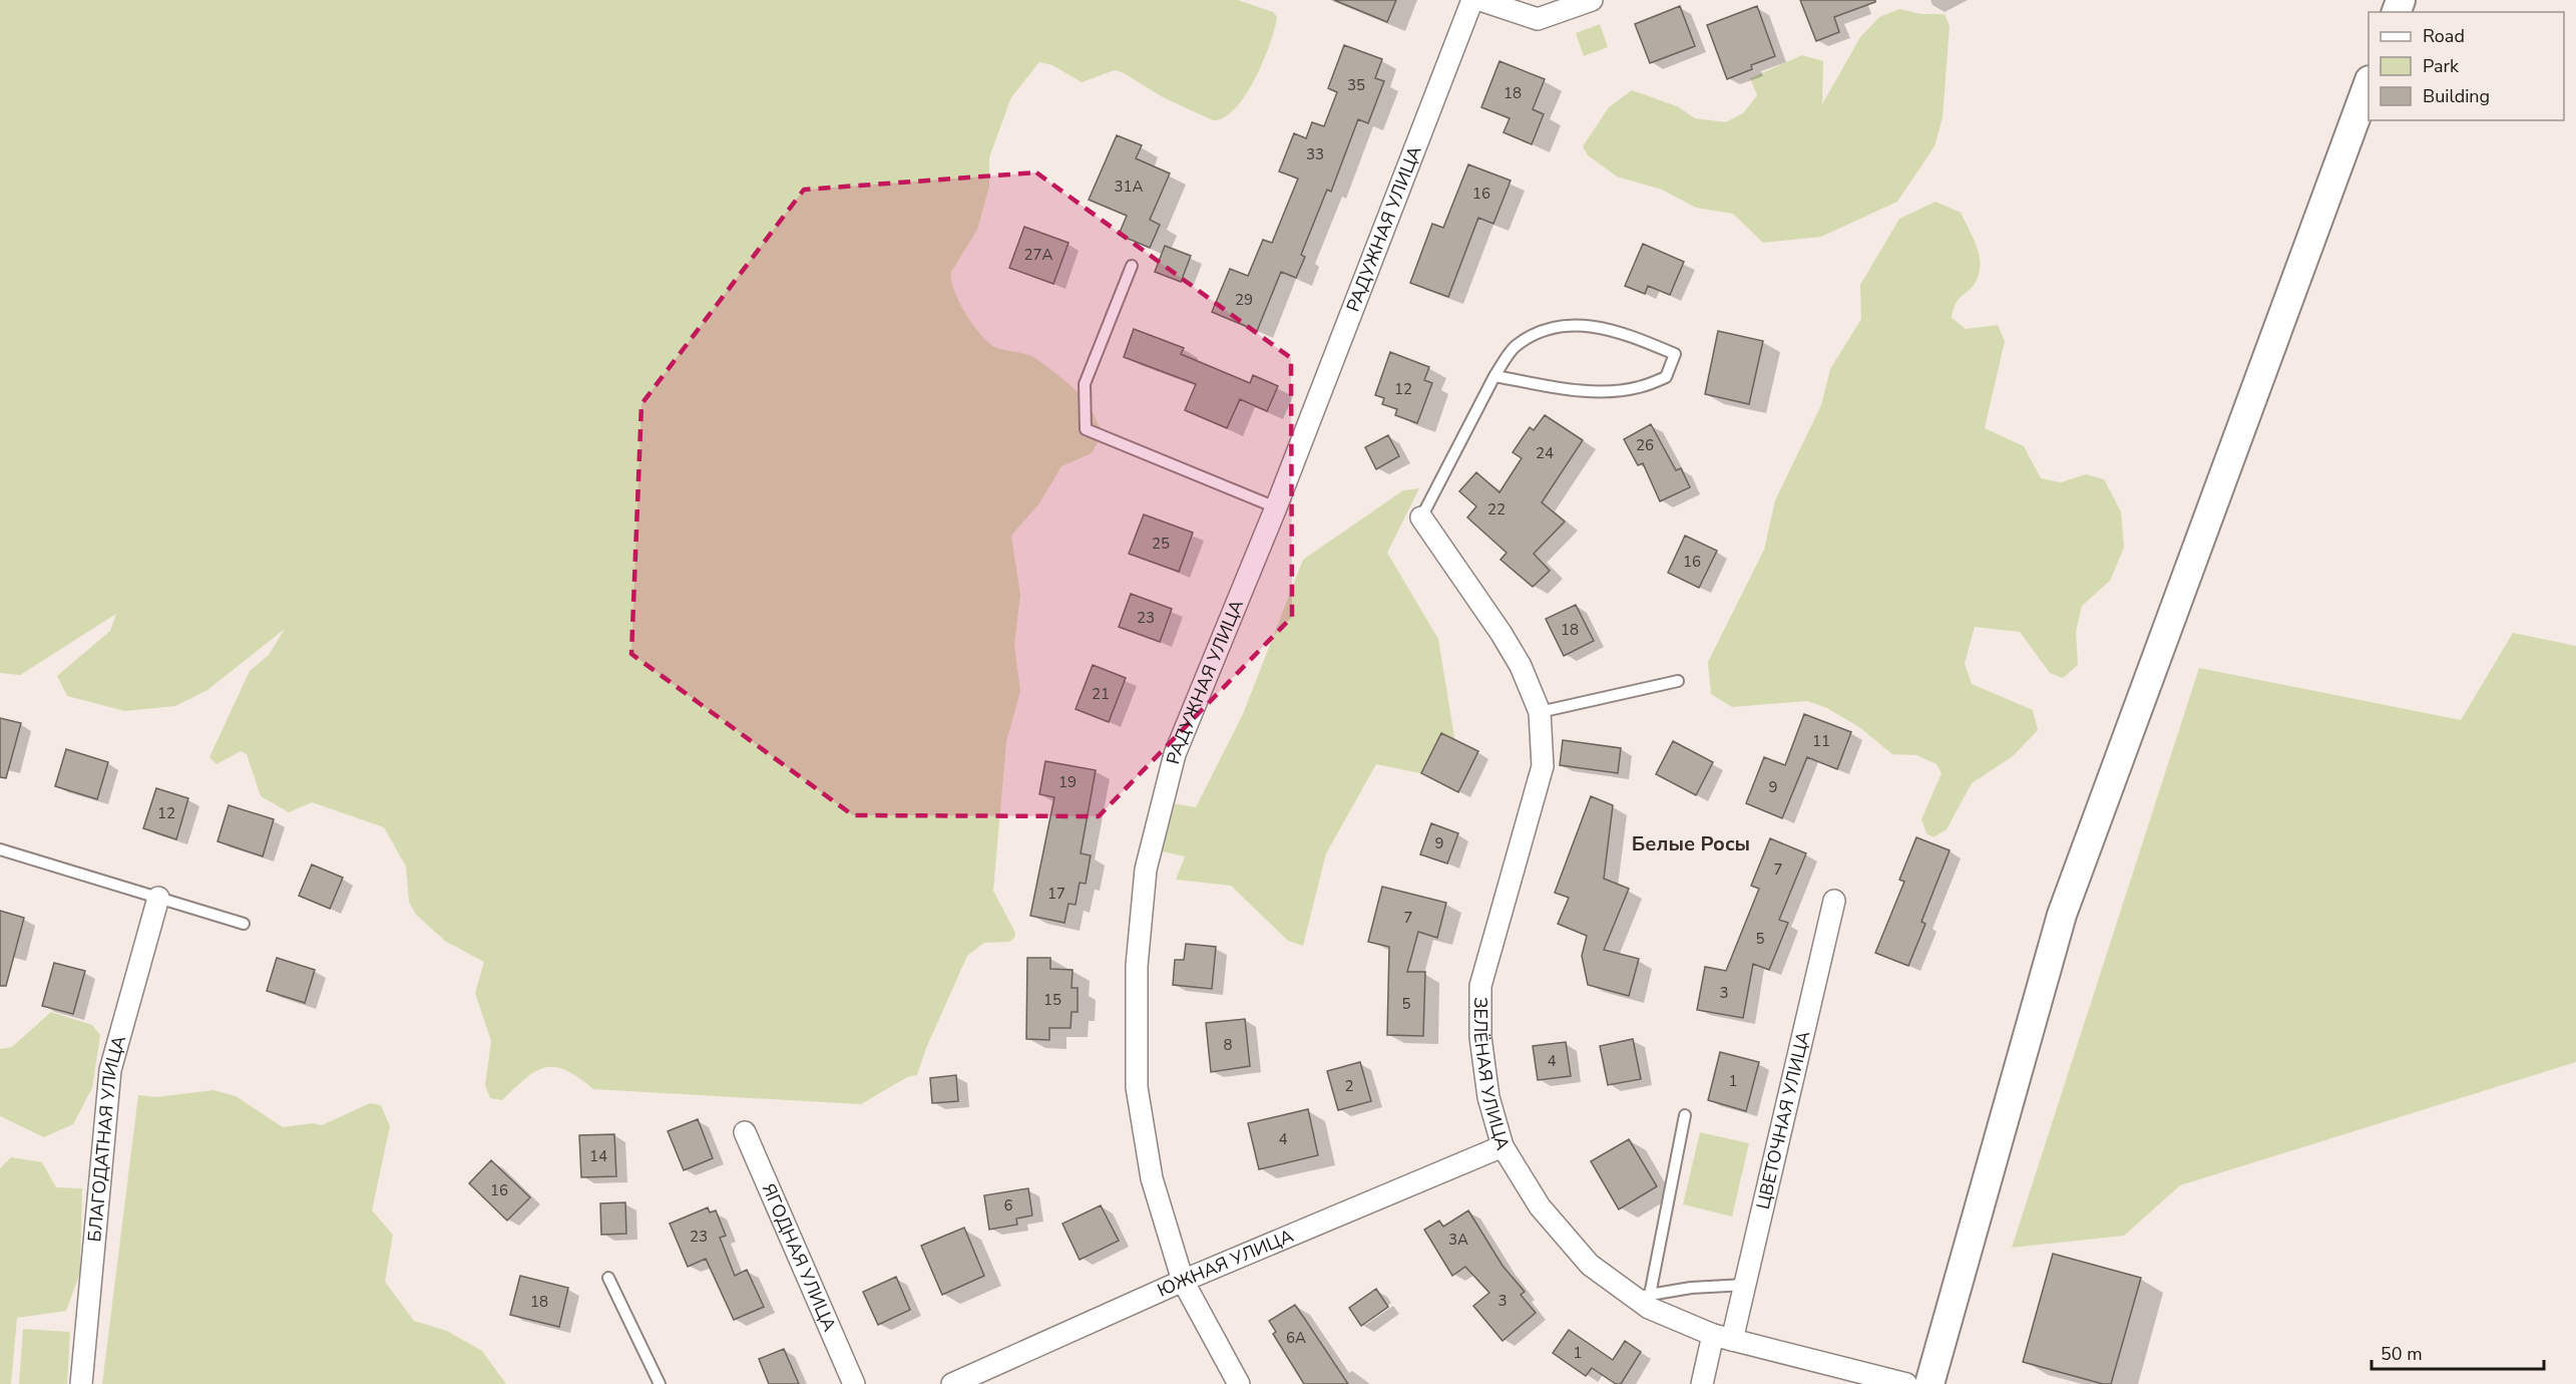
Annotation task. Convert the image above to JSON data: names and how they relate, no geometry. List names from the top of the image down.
{
  "streets": {
    "street": [
      "РАДУЖНАЯ УЛИЦА",
      "ЗЕЛЁНАЯ УЛИЦА",
      "ЦВЕТОЧНАЯ УЛИЦА",
      "БЛАГОДАТНАЯ УЛИЦА",
      "ЯГОДНАЯ УЛИЦА",
      "ЮЖНАЯ УЛИЦА"
    ]
  },
  "crossings": [
    ["РАДУЖНАЯ УЛИЦА", "ЮЖНАЯ УЛИЦА"],
    ["ЗЕЛЁНАЯ УЛИЦА", "ЦВЕТОЧНАЯ УЛИЦА"],
    ["ЗЕЛЁНАЯ УЛИЦА", "ЮЖНАЯ УЛИЦА"]
  ],
  "districts": ["Белые Росы"],
  "house_numbers": [
    "35",
    "18",
    "33",
    "31А",
    "16",
    "27А",
    "29",
    "12",
    "26",
    "24",
    "22",
    "25",
    "16",
    "23",
    "18",
    "21",
    "11",
    "19",
    "9",
    "12",
    "9",
    "7",
    "17",
    "7",
    "5",
    "3",
    "15",
    "5",
    "8",
    "4",
    "1",
    "2",
    "4",
    "14",
    "16",
    "6",
    "23",
    "3А",
    "3",
    "18",
    "6А",
    "1"
  ],
  "legend": ["Road", "Park", "Building"],
  "scale_bar": "50 m"
}
